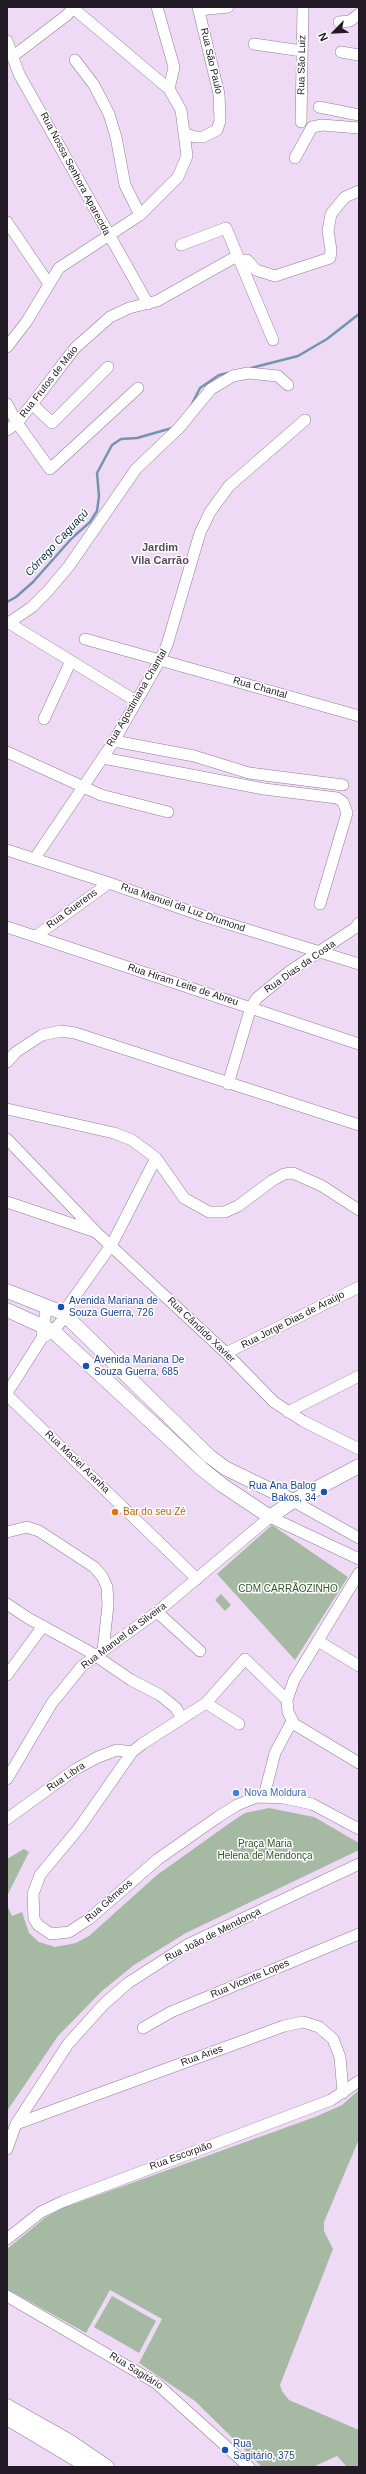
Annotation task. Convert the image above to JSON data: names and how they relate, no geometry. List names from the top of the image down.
{
  "streets": {
    "street": [
      "Rua São Paulo",
      "Rua São Luiz",
      "Rua Nossa Senhora Aparecida",
      "Rua Frutos de Maio",
      "Rua Chantal",
      "Rua Agostiniana Chantal",
      "Rua Manuel da Luz Drumond",
      "Rua Guerens",
      "Rua Dias da Costa",
      "Rua Hiram Leite de Abreu",
      "Rua Jorge Dias de Araújo",
      "Rua Cândido Xavier",
      "Rua Maciel Aranha",
      "Rua Manuel da Silveira",
      "Rua Libra",
      "Rua Gêmeos",
      "Rua João de Mendonça",
      "Rua Vicente Lopes",
      "Rua Aries",
      "Rua Escorpião",
      "Rua Sagitário"
    ]
  },
  "crossings": [
    ["Rua Nossa Senhora Aparecida", "Rua Frutos de Maio"],
    ["Rua Chantal", "Rua Agostiniana Chantal"],
    ["Rua Agostiniana Chantal", "Rua Manuel da Luz Drumond"],
    ["Rua Manuel da Luz Drumond", "Rua Guerens"],
    ["Rua Manuel da Luz Drumond", "Rua Dias da Costa"],
    ["Rua Guerens", "Rua Hiram Leite de Abreu"],
    ["Rua Dias da Costa", "Rua Hiram Leite de Abreu"],
    ["Rua Jorge Dias de Araújo", "Rua Cândido Xavier"],
    ["Rua Maciel Aranha", "Rua Manuel da Silveira"],
    ["Rua Libra", "Rua Gêmeos"],
    ["Rua João de Mendonça", "Rua Aries"],
    ["Rua Aries", "Rua Escorpião"]
  ],
  "districts": ["Jardim Vila Carrão"],
  "water": ["Córrego Caguaçú"],
  "parks": ["CDM CARRÃOZINHO", "Praça Maria Helena de Mendonça"],
  "places": [
    "Avenida Mariana de Souza Guerra, 726",
    "Avenida Mariana De Souza Guerra, 685",
    "Rua Ana Balog Bakos, 34",
    "Bar do seu Zé",
    "Nova Moldura",
    "Rua Sagitário, 375"
  ],
  "north": "bottom left"
}
